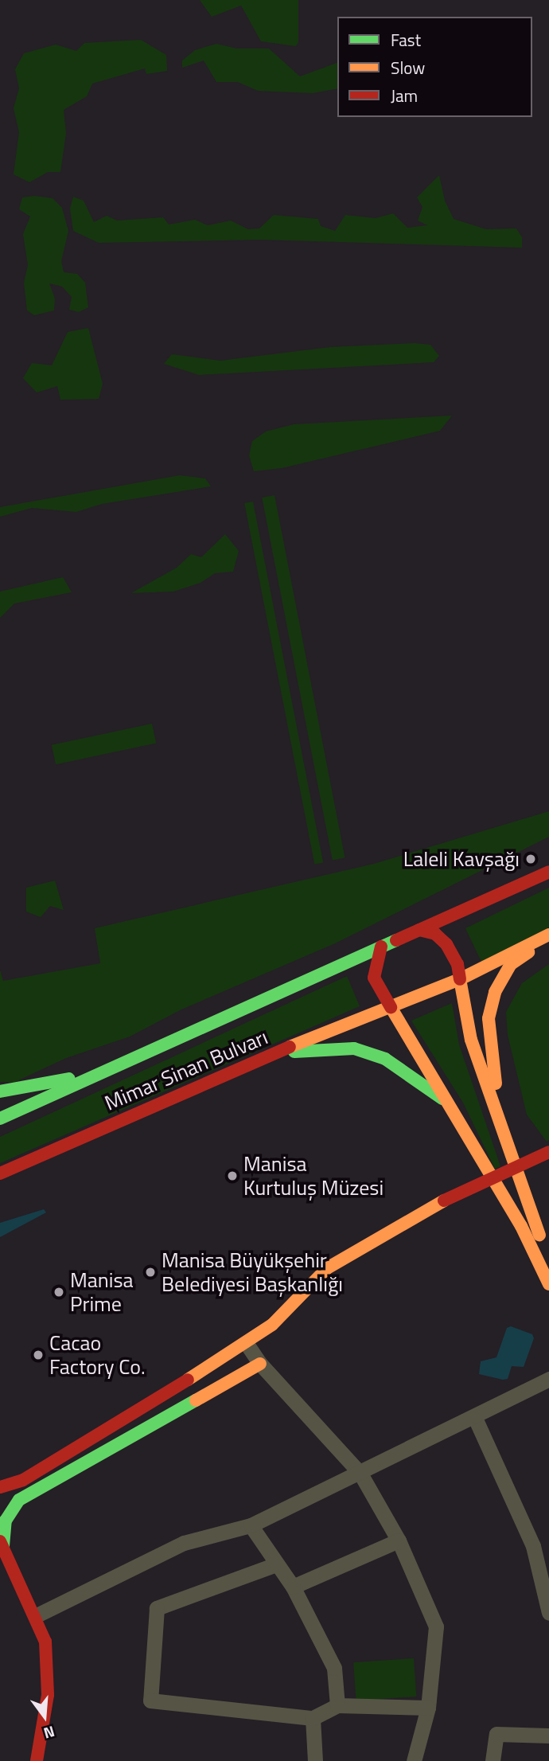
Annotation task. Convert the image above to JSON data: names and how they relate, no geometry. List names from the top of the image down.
{
  "streets": {
    "main road": ["Mimar Sinan Bulvarı"]
  },
  "places": [
    "Laleli Kavşağı",
    "Manisa Kurtuluş Müzesi",
    "Manisa Büyükşehir Belediyesi Başkanlığı",
    "Manisa Prime",
    "Cacao Factory Co."
  ],
  "legend": ["Fast", "Slow", "Jam"],
  "north": "bottom"
}
